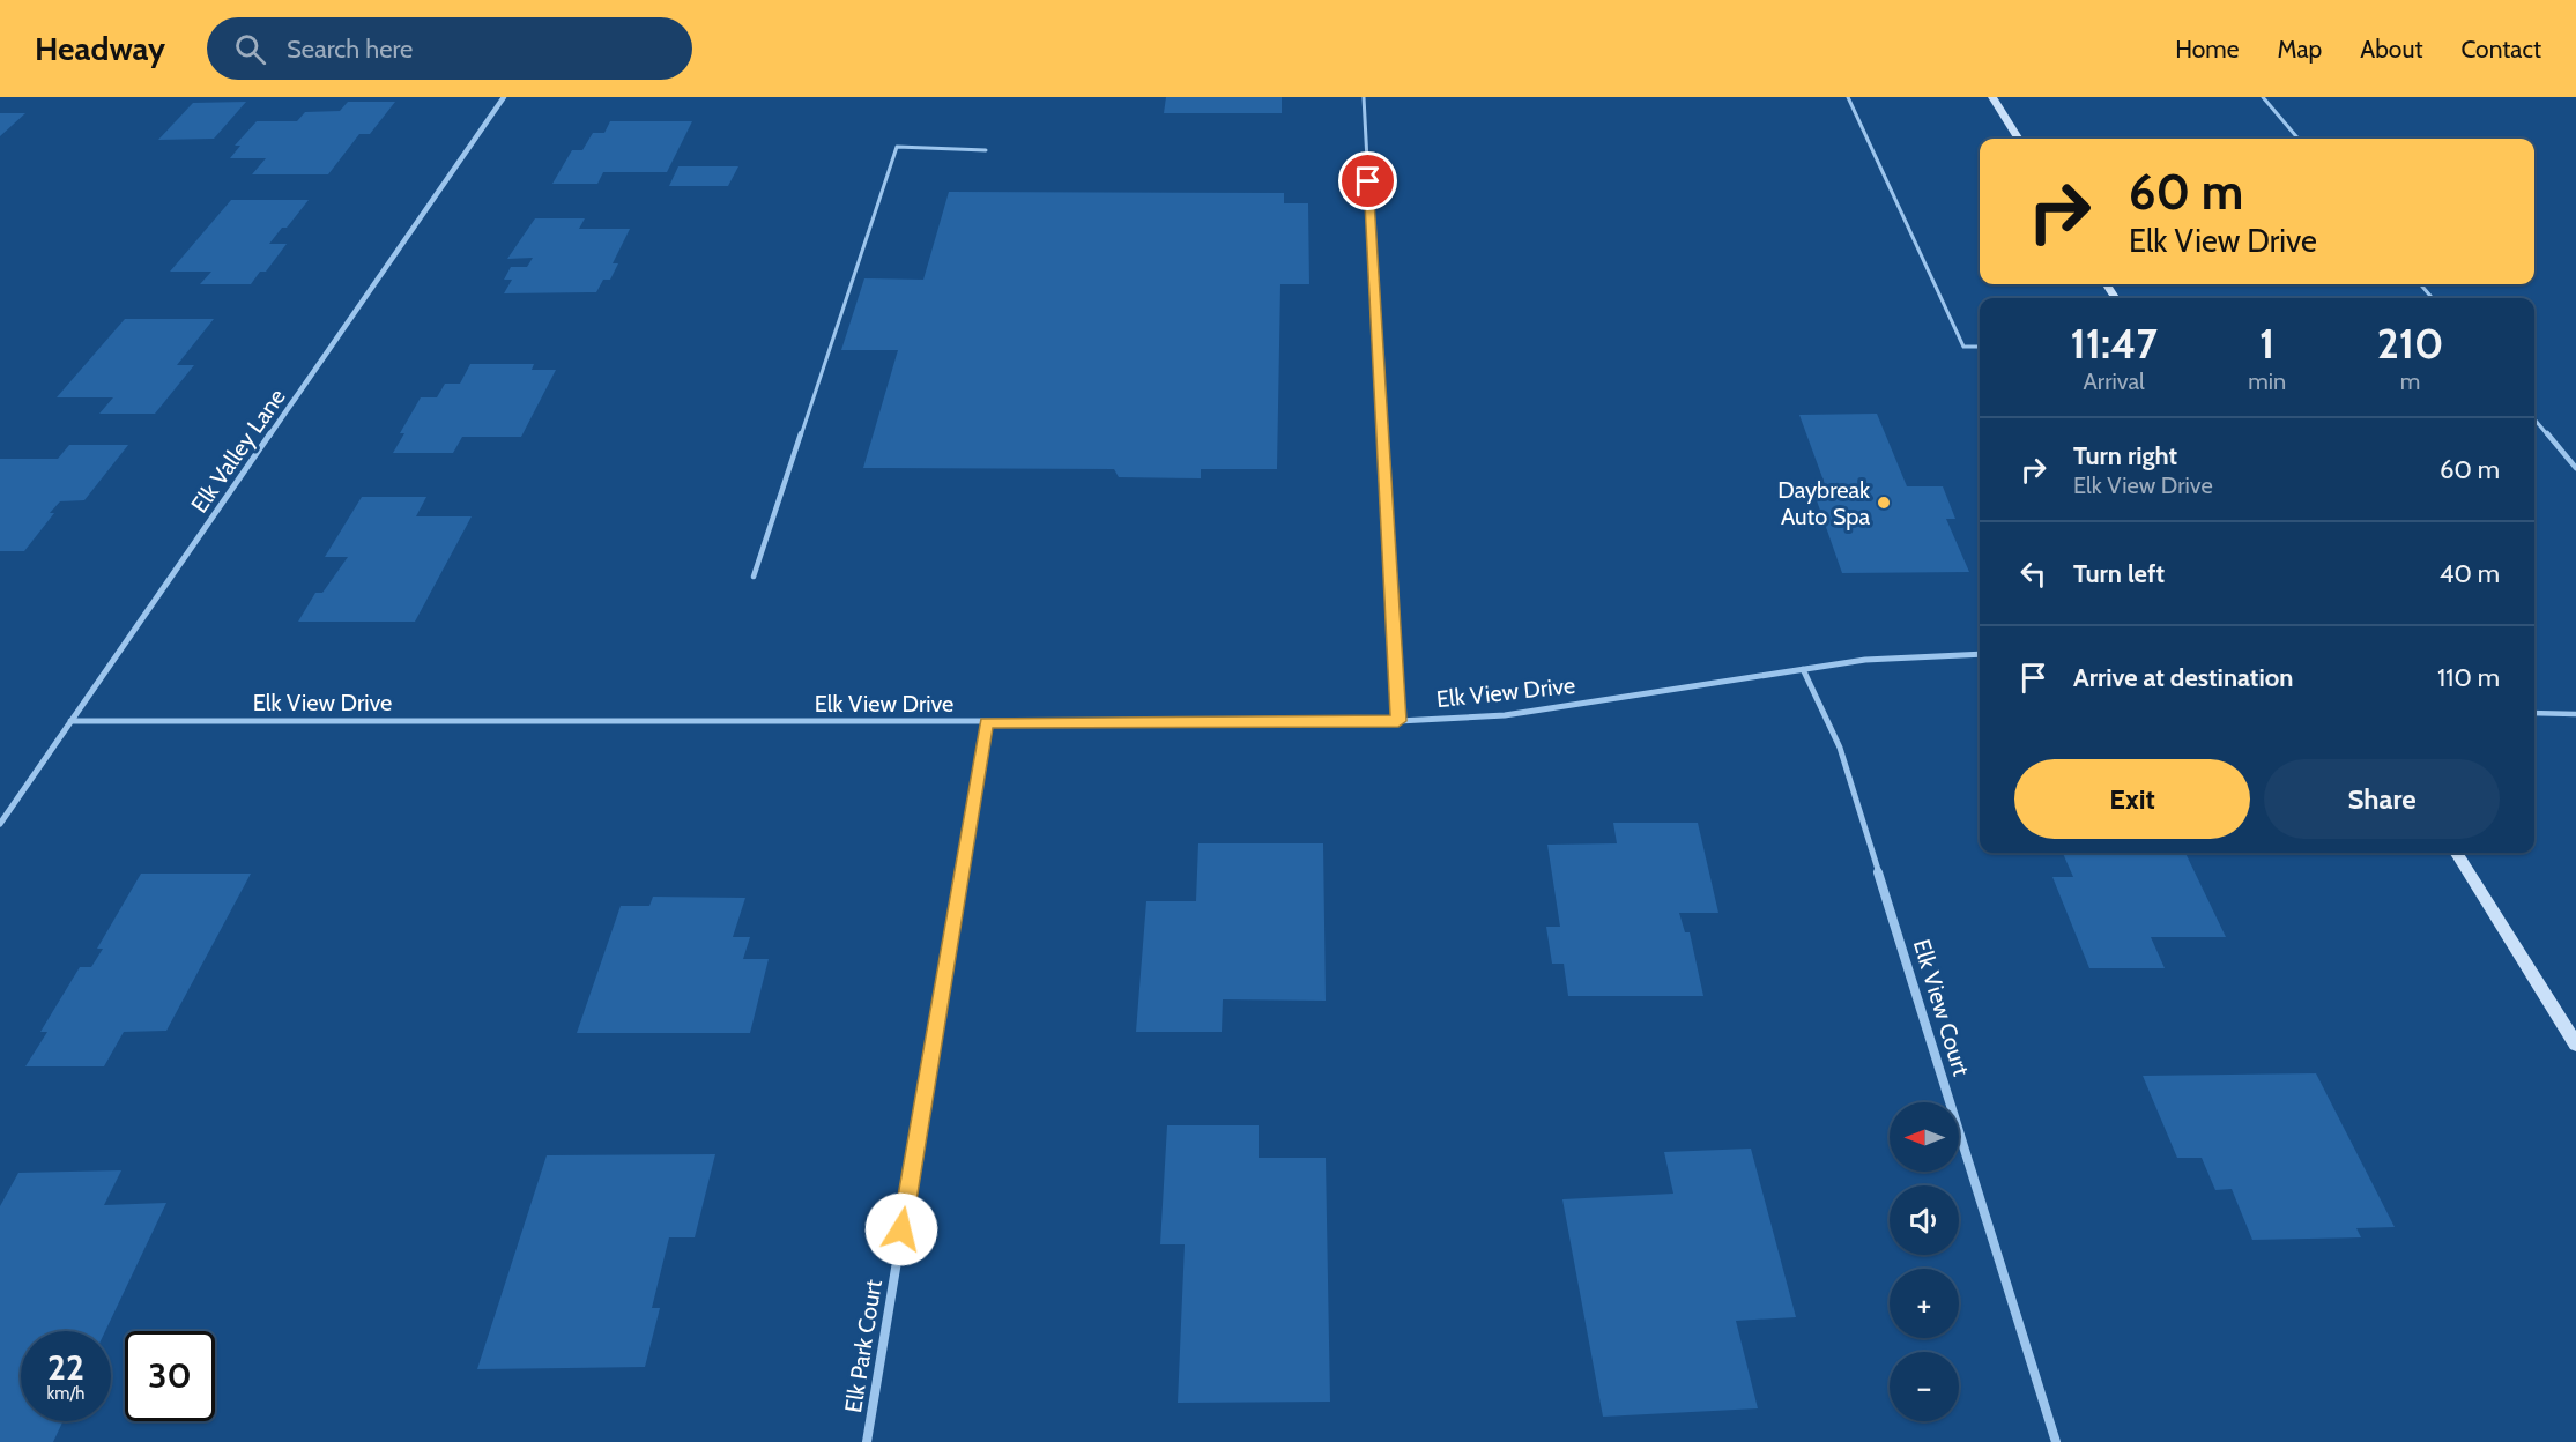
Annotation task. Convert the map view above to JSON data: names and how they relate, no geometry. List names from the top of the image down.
{
  "streets": {
    "street": [
      "Elk Valley Lane",
      "Elk View Drive",
      "Elk View Court",
      "Elk Park Court"
    ]
  },
  "crossings": [
    ["Elk Valley Lane", "Elk View Drive"],
    ["Elk View Drive", "Elk View Court"],
    ["Elk View Drive", "Elk Park Court"]
  ],
  "places": ["Daybreak Auto Spa"],
  "north": "left",
  "page": {
    "header": "Headway",
    "search": "Search here",
    "nav": [
      "Home",
      "Map",
      "About",
      "Contact"
    ],
    "turn": ["60 m", "Elk View Drive"],
    "eta": [
      "11:47",
      "Arrival",
      "1",
      "min",
      "210",
      "m"
    ],
    "list": [
      {
        "name": "Turn right",
        "note": "Elk View Drive",
        "value": "60 m"
      },
      {
        "name": "Turn left",
        "value": "40 m"
      },
      {
        "name": "Arrive at destination",
        "value": "110 m"
      }
    ],
    "buttons": ["Exit", "Share"],
    "map_buttons": ["+", "−"],
    "speed": "22 km/h",
    "limit": "30"
  }
}
